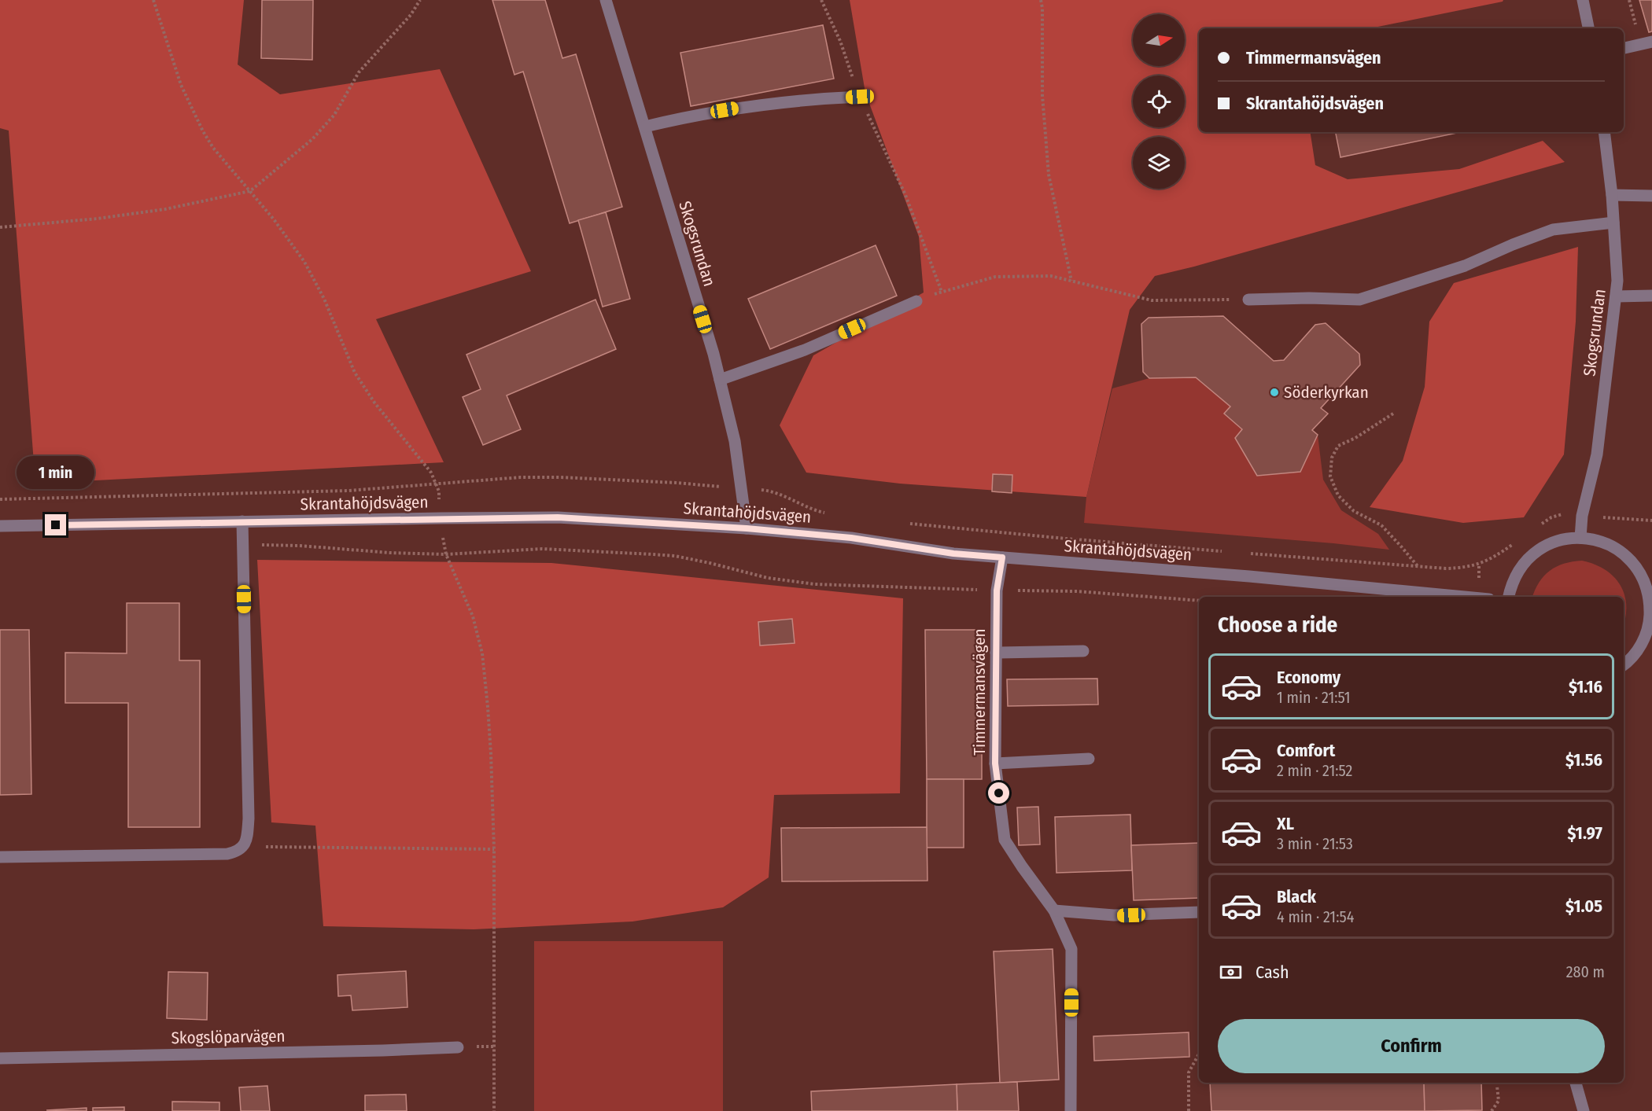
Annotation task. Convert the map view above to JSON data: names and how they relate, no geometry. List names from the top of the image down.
{
  "streets": {
    "street": [
      "Skogsrundan",
      "Skrantahöjdsvägen",
      "Timmermansvägen",
      "Skogslöparvägen"
    ]
  },
  "crossings": [
    ["Skogsrundan", "Skrantahöjdsvägen"],
    ["Skrantahöjdsvägen", "Timmermansvägen"]
  ],
  "places": ["Söderkyrkan"],
  "north": "right",
  "page": {
    "banner": ["Timmermansvägen", "Skrantahöjdsvägen"],
    "bubble": "1 min",
    "heading": "Choose a ride",
    "list": [
      {
        "name": "Economy",
        "note": "1 min · 21:51",
        "value": "$1.16"
      },
      {
        "name": "Comfort",
        "note": "2 min · 21:52",
        "value": "$1.56"
      },
      {
        "name": "XL",
        "note": "3 min · 21:53",
        "value": "$1.97"
      },
      {
        "name": "Black",
        "note": "4 min · 21:54",
        "value": "$1.05"
      }
    ],
    "pay": ["Cash", "280 m"],
    "buttons": "Confirm"
  }
}
